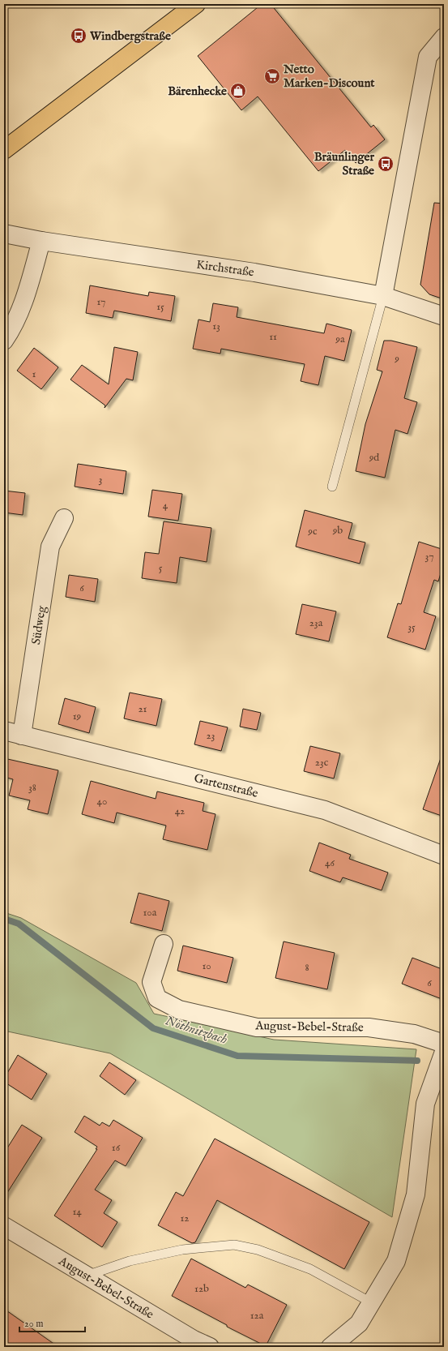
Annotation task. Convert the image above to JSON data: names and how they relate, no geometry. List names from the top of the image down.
{
  "streets": {
    "street": [
      "Kirchstraße",
      "Südweg",
      "Gartenstraße",
      "August-Bebel-Straße"
    ]
  },
  "crossings": [
    ["Südweg", "Gartenstraße"]
  ],
  "water": ["Nöthnitzbach"],
  "places": {
    "bus stop": ["Windbergstraße", "Bräunlinger Straße"],
    "supermarket": ["Netto Marken-Discount"],
    "shop": ["Bärenhecke"]
  },
  "house_numbers": [
    "17",
    "15",
    "13",
    "11",
    "9a",
    "9",
    "1",
    "9d",
    "3",
    "4",
    "9b",
    "9c",
    "37",
    "5",
    "6",
    "23a",
    "35",
    "21",
    "19",
    "23",
    "23c",
    "38",
    "40",
    "42",
    "46",
    "10a",
    "10",
    "8",
    "6",
    "16",
    "14",
    "12",
    "12b",
    "12a"
  ],
  "scale_bar": "20 m"
}
